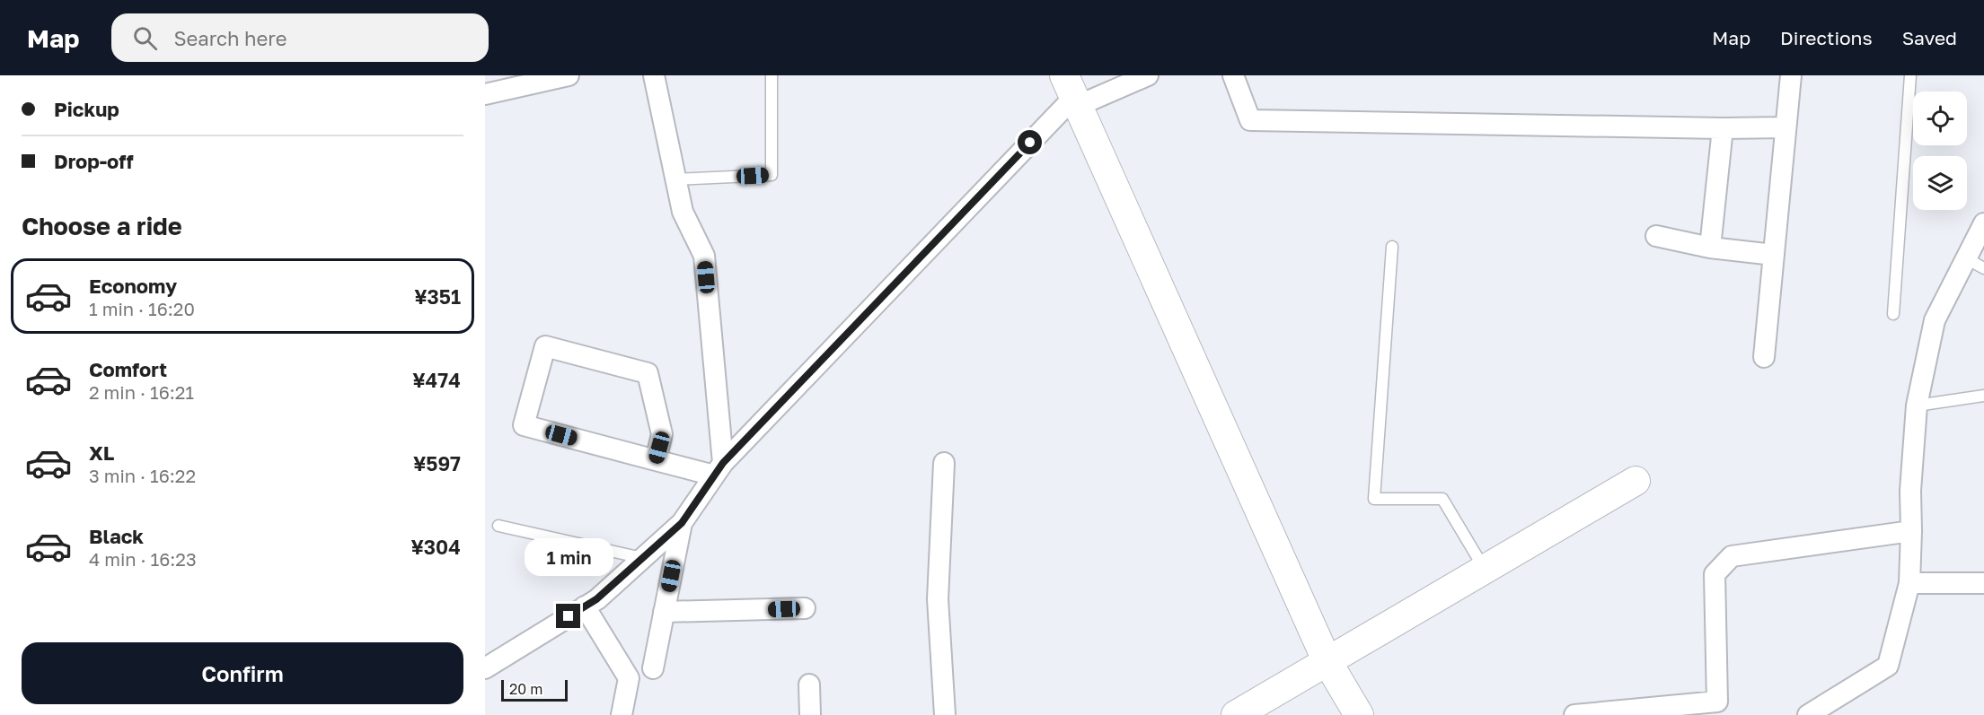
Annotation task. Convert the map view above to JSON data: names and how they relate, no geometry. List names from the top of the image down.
{
  "scale_bar": "20 m",
  "page": {
    "header": "Map",
    "search": "Search here",
    "nav": ["Map", "Directions", "Saved"],
    "banner": ["Pickup", "Drop-off"],
    "heading": "Choose a ride",
    "list": [
      {
        "name": "Economy",
        "note": "1 min · 16:20",
        "value": "¥351"
      },
      {
        "name": "Comfort",
        "note": "2 min · 16:21",
        "value": "¥474"
      },
      {
        "name": "XL",
        "note": "3 min · 16:22",
        "value": "¥597"
      },
      {
        "name": "Black",
        "note": "4 min · 16:23",
        "value": "¥304"
      }
    ],
    "bubble": "1 min",
    "buttons": "Confirm",
    "scale": "20 m"
  }
}
